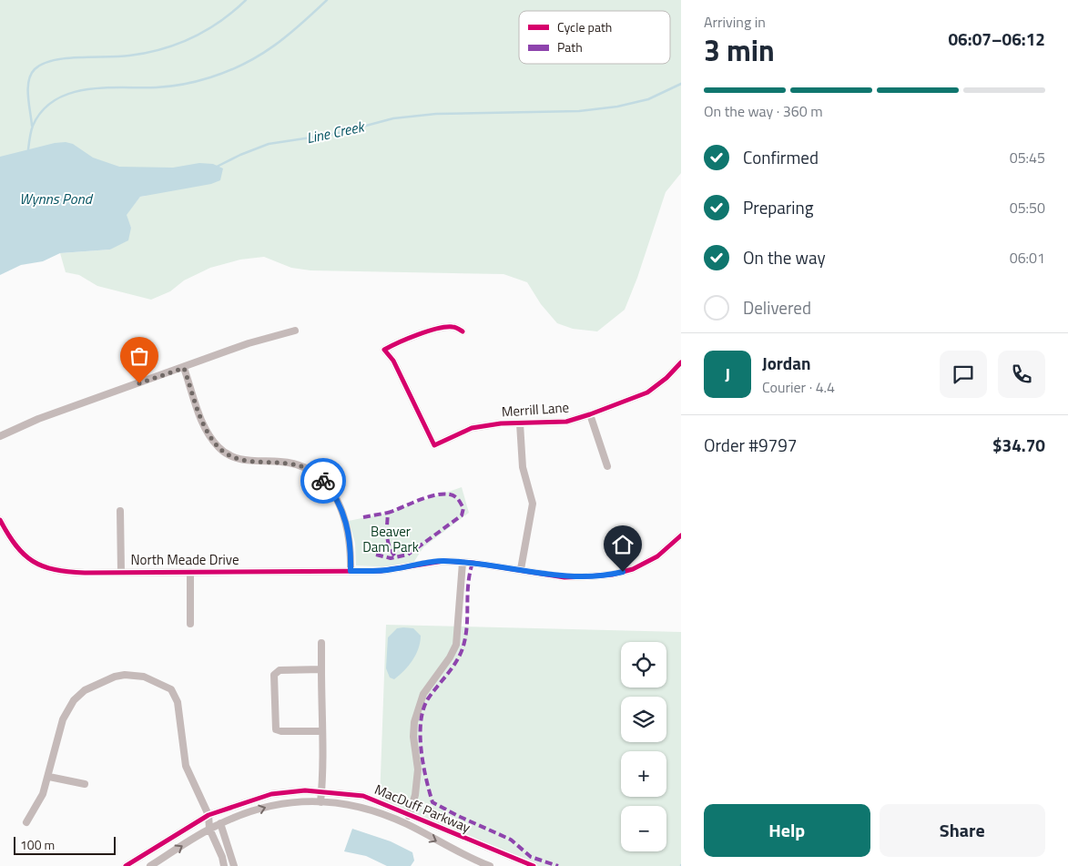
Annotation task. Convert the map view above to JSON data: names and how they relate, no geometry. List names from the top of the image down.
{
  "streets": {
    "street": ["Merrill Lane", "North Meade Drive", "MacDuff Parkway"]
  },
  "water": ["Line Creek", "Wynns Pond"],
  "parks": ["Beaver Dam Park"],
  "legend": ["Cycle path", "Path"],
  "scale_bar": "100 m",
  "page": {
    "heading": ["3 min", "Arriving in", "06:07–06:12"],
    "panel": [
      "Jordan",
      "Courier · 4.4",
      "Order #9797",
      "$34.70"
    ],
    "bar": "On the way · 360 m",
    "list": [
      ["Confirmed", "05:45"],
      ["Preparing", "05:50"],
      ["On the way", "06:01"],
      "Delivered"
    ],
    "round": "J",
    "map_buttons": ["+", "−"],
    "buttons": ["Help", "Share"],
    "scale": "100 m"
  }
}
